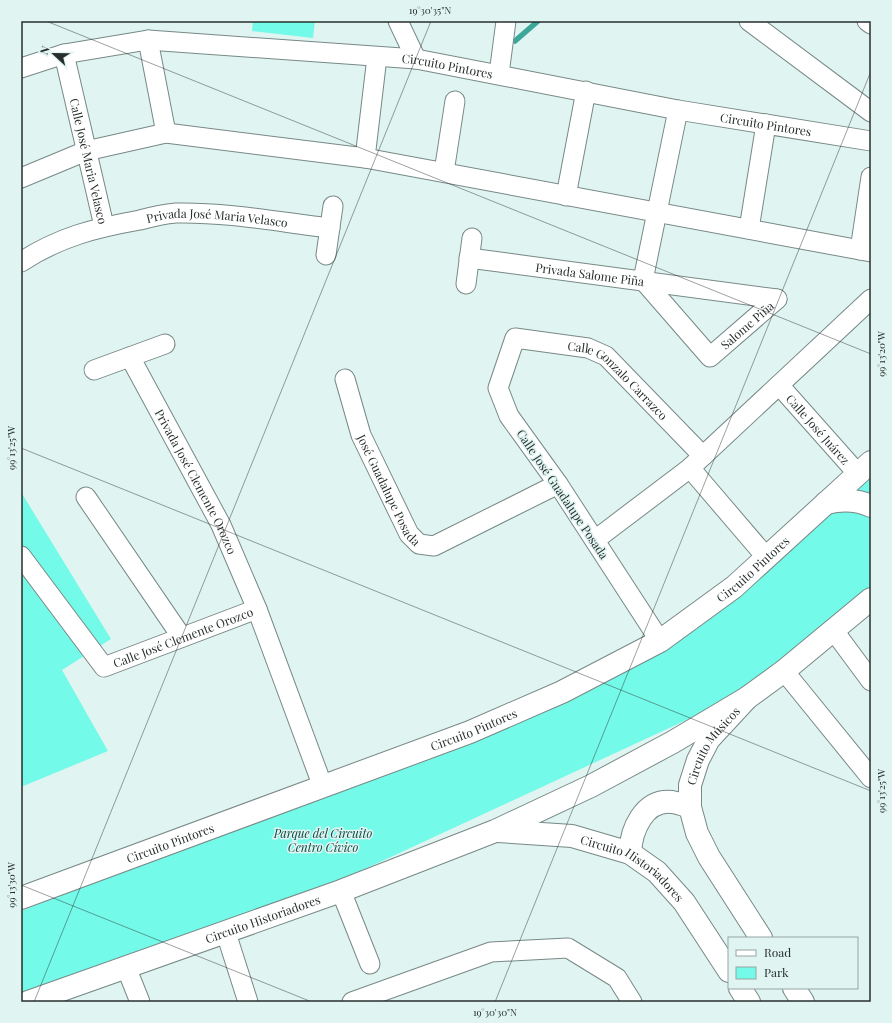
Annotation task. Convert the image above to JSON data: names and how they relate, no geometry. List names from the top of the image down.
{
  "streets": {
    "main road": ["Circuito Pintores", "Circuito Músicos", "Circuito Historiadores"],
    "street": [
      "Calle José Maria Velasco",
      "Privada José Maria Velasco",
      "Privada Salome Piña",
      "Salome Piña",
      "Calle Gonzalo Carrazco",
      "Calle José Juárez",
      "Privada José Clemente Orozco",
      "José Guadalupe Posada",
      "Calle José Guadalupe Posada",
      "Calle José Clemente Orozco"
    ]
  },
  "crossings": [
    ["Circuito Pintores", "Calle José Maria Velasco"],
    ["Circuito Pintores", "Privada Salome Piña"],
    ["Circuito Pintores", "Calle Gonzalo Carrazco"],
    ["Circuito Pintores", "Calle José Juárez"],
    ["Circuito Pintores", "Calle José Guadalupe Posada"],
    ["Circuito Pintores", "Calle José Clemente Orozco"],
    ["Calle José Maria Velasco", "Privada José Maria Velasco"],
    ["Privada Salome Piña", "Salome Piña"],
    ["Calle Gonzalo Carrazco", "Calle José Guadalupe Posada"],
    ["Privada José Clemente Orozco", "Calle José Clemente Orozco"],
    ["José Guadalupe Posada", "Calle José Guadalupe Posada"],
    ["Circuito Músicos", "Circuito Historiadores"]
  ],
  "parks": ["Parque del Circuito Centro Cívico"],
  "legend": ["Road", "Park"],
  "north": "left",
  "coordinates": [
    "19°30'35\"N",
    "99°13'20\"W",
    "99°13'25\"W",
    "99°13'30\"W",
    "19°30'30\"N"
  ]
}
